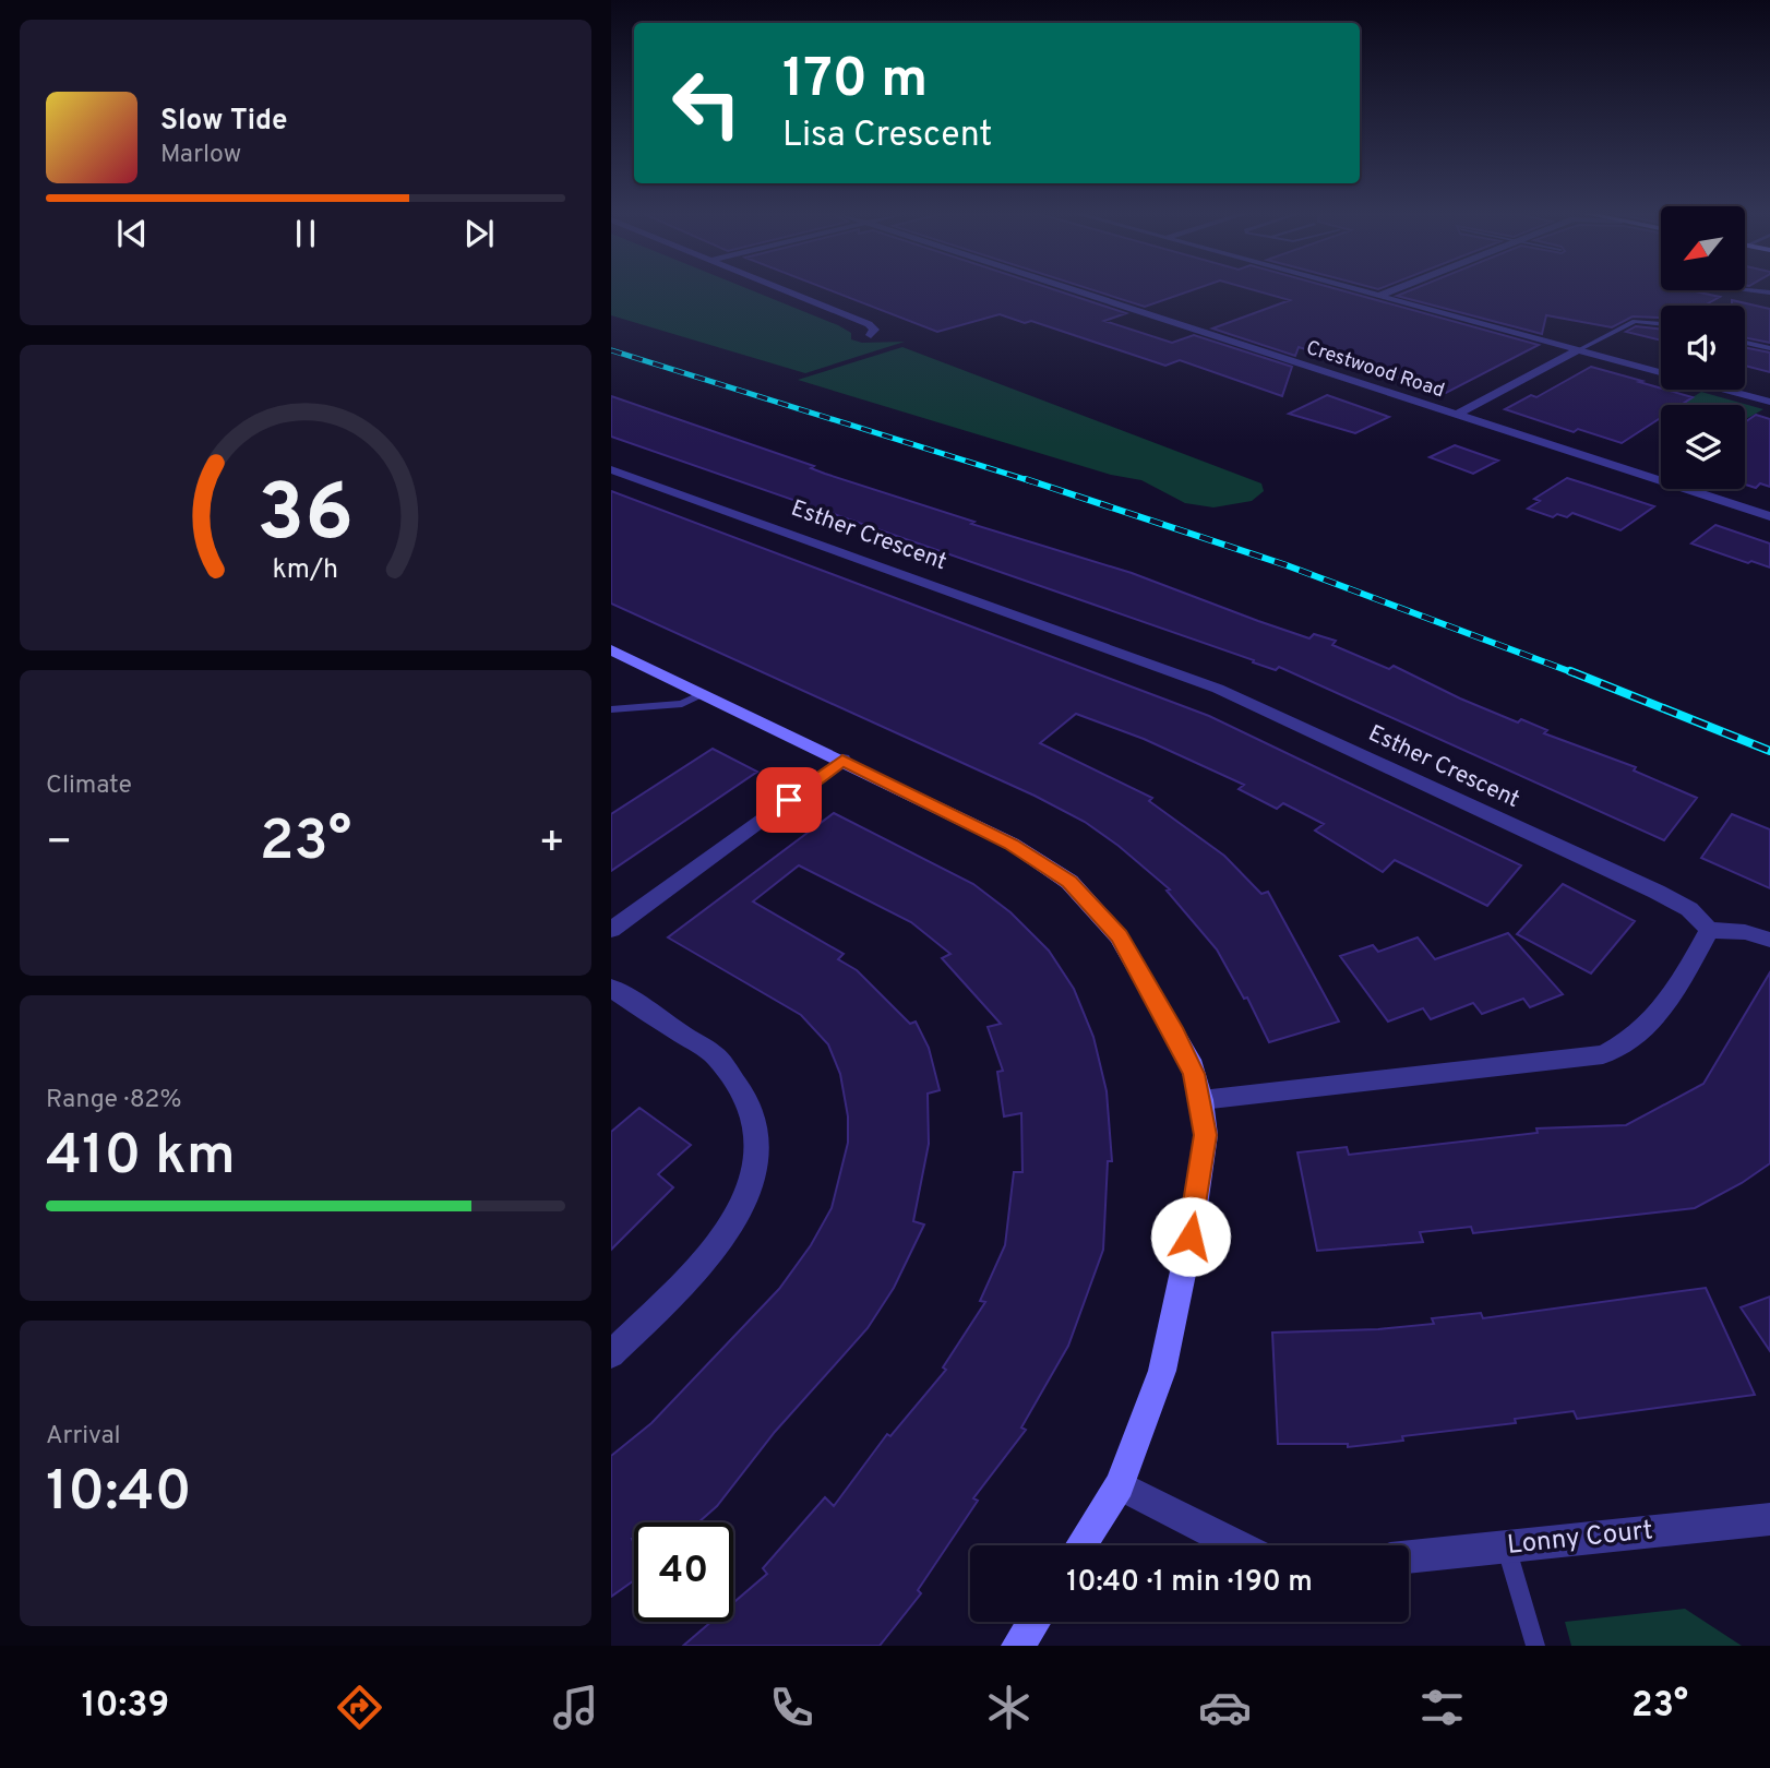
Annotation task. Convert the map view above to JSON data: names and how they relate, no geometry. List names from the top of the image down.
{
  "streets": {
    "street": ["Crestwood Road", "Esther Crescent", "Lonny Court"]
  },
  "north": "bottom left",
  "page": {
    "turn": ["170 m", "Lisa Crescent"],
    "song": ["Slow Tide", "Marlow"],
    "tile": [
      "Climate",
      ["Range · 82%", "410 km"],
      ["Arrival", "10:40"]
    ],
    "heat": ["−", "23°", "+"],
    "limit": "40",
    "trip": "10:40 · 1 min · 190 m",
    "tabs": ["10:39", "23°"],
    "gauge": ["36", "km/h"]
  }
}
